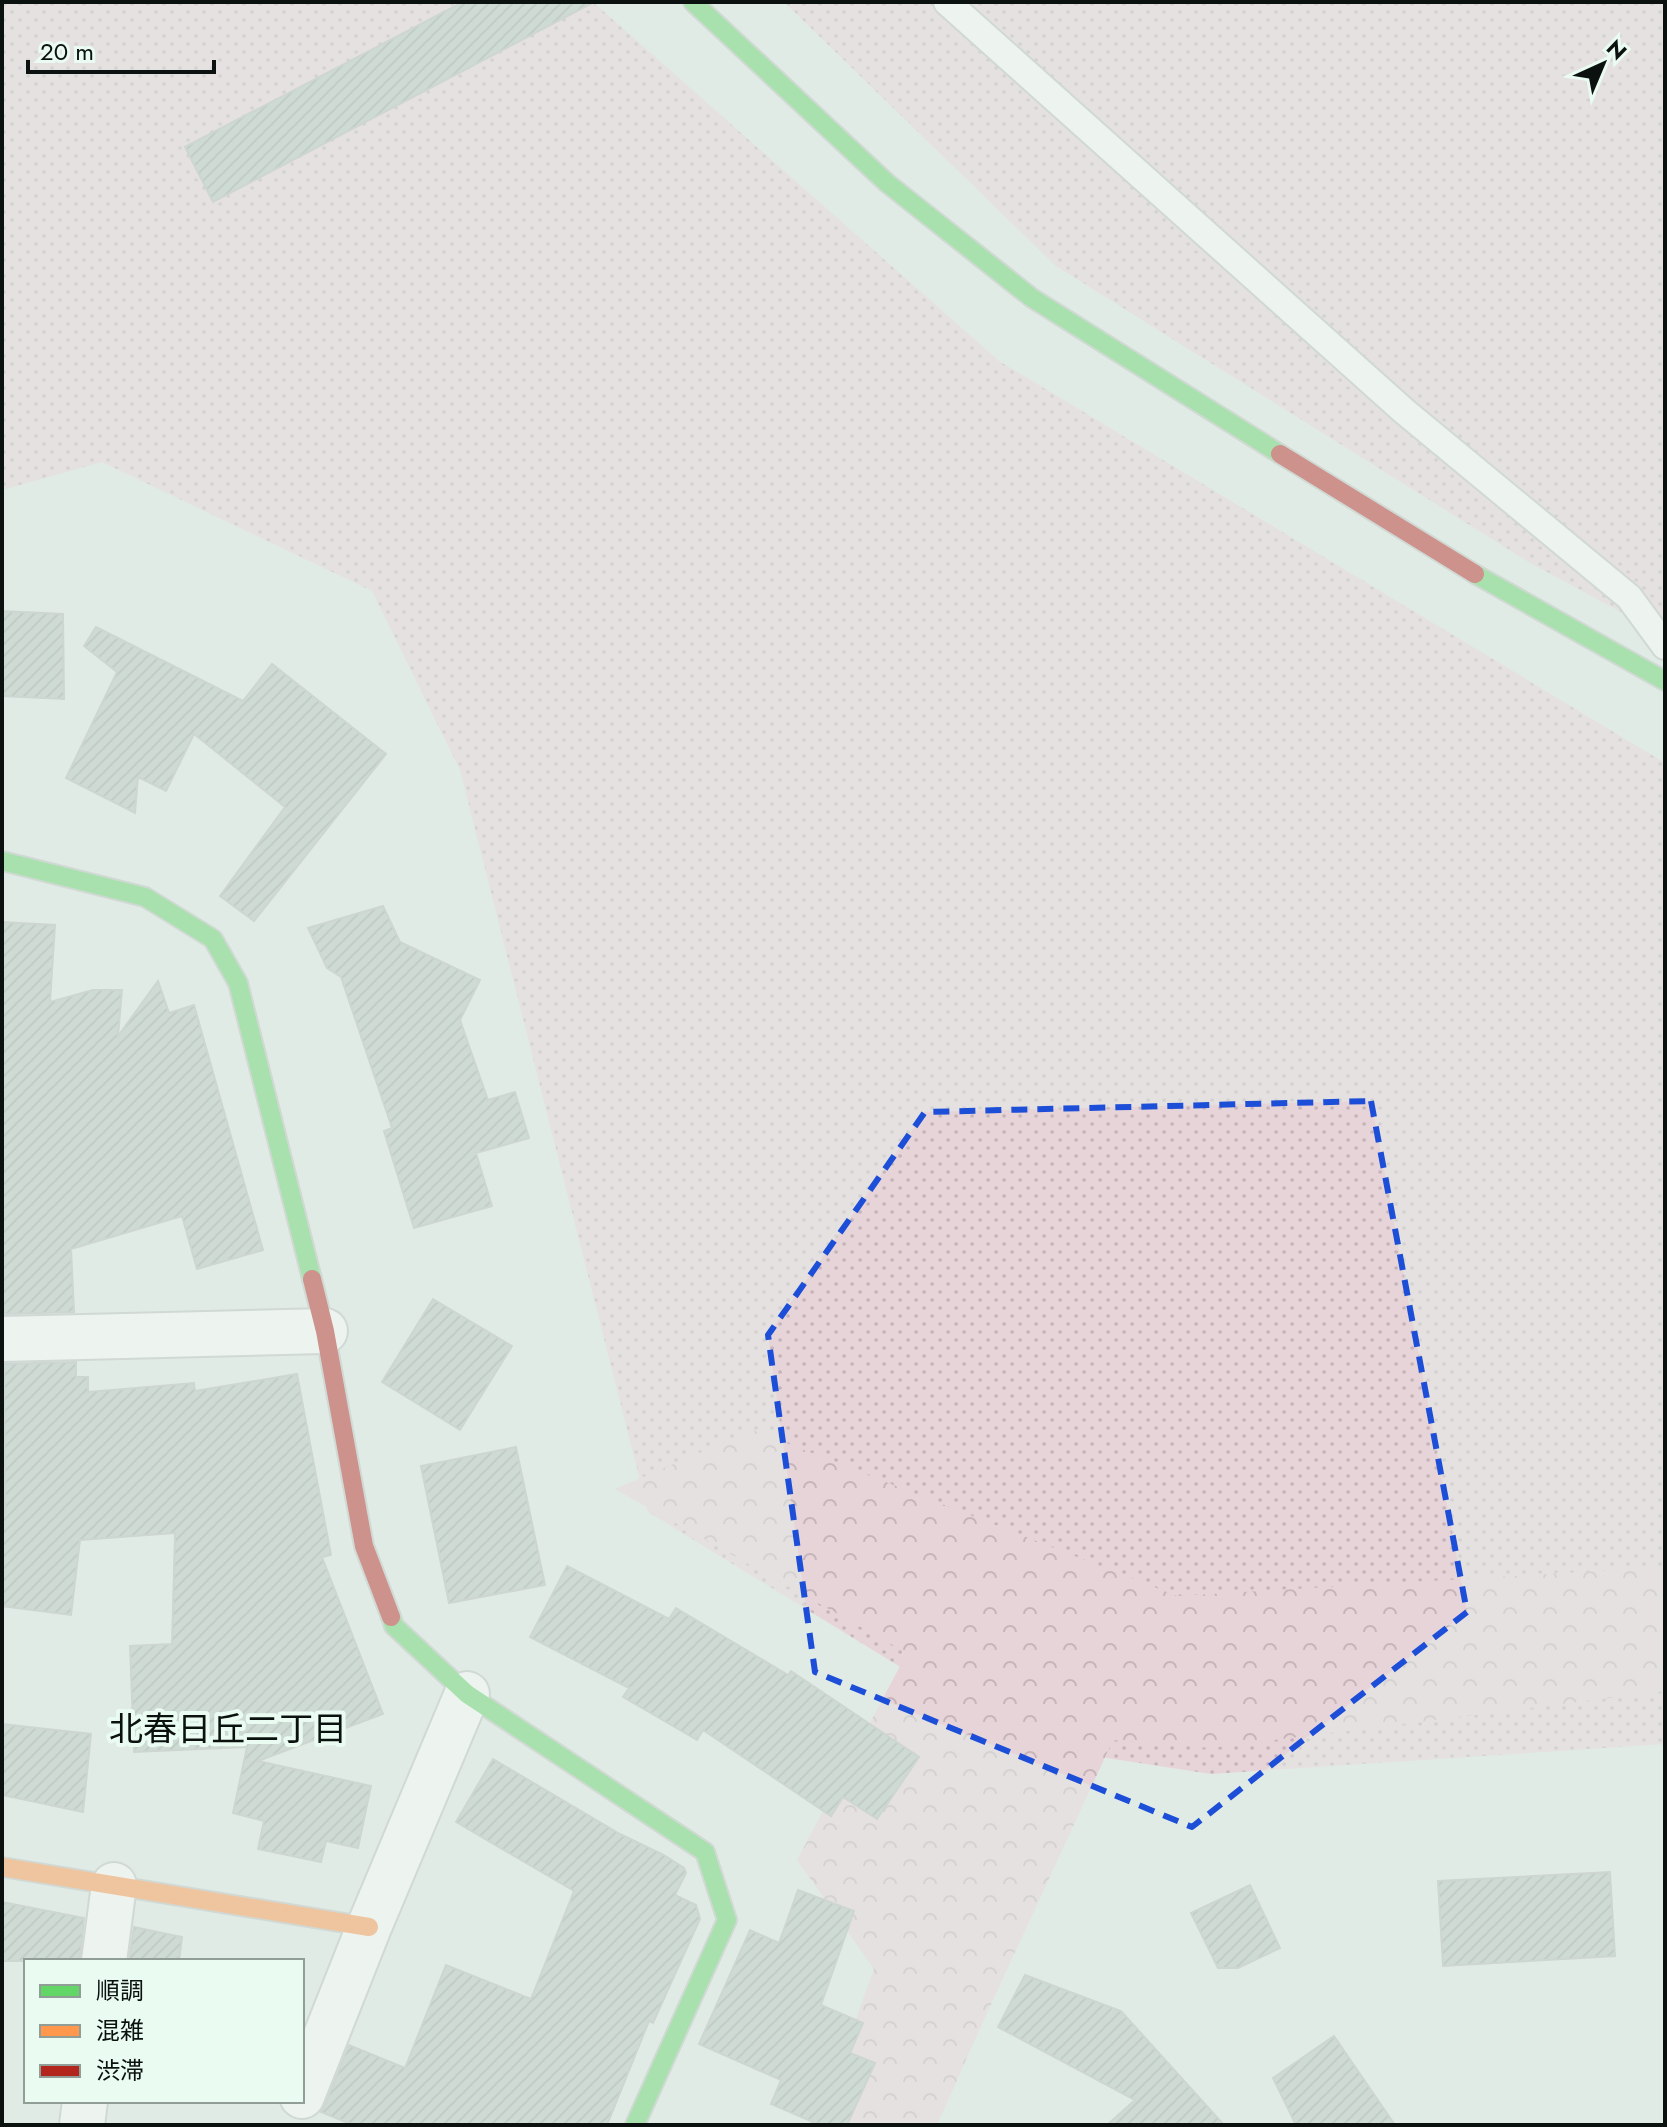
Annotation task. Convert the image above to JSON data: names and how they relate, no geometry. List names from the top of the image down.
{
  "districts": ["北春日丘二丁目"],
  "legend": ["順調", "混雑", "渋滞"],
  "scale_bar": "20 m",
  "north": "top right"
}
